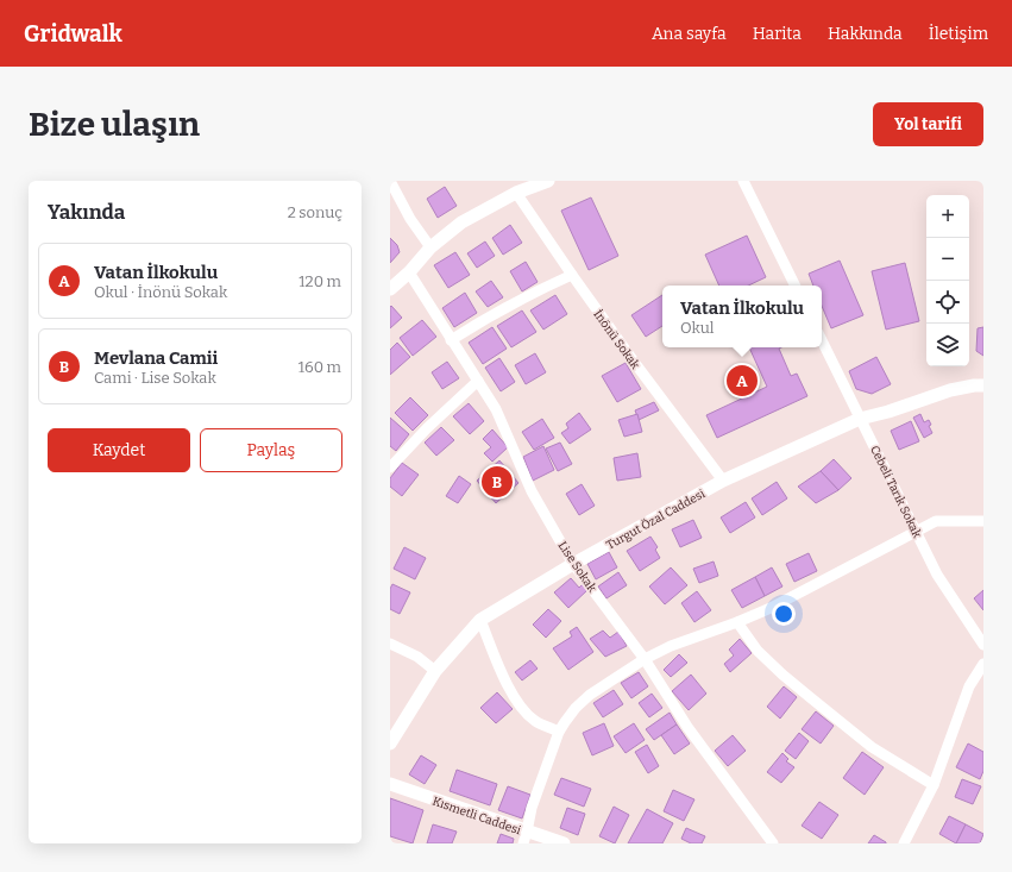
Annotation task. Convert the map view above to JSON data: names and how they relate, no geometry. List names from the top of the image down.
{
  "streets": {
    "street": [
      "İnönü Sokak",
      "Cebeli Tarık Sokak",
      "Turgut Özal Caddesi",
      "Lise Sokak",
      "Kısmetli Caddesi"
    ]
  },
  "crossings": [
    ["İnönü Sokak", "Turgut Özal Caddesi"],
    ["Cebeli Tarık Sokak", "Turgut Özal Caddesi"],
    ["Turgut Özal Caddesi", "Lise Sokak"]
  ],
  "page": {
    "header": "Gridwalk",
    "nav": [
      "Ana sayfa",
      "Harita",
      "Hakkında",
      "İletişim"
    ],
    "buttons": [
      "Yol tarifi",
      ["Kaydet", "Paylaş"]
    ],
    "title": "Bize ulaşın",
    "heading": ["Yakında", "2 sonuç"],
    "map_buttons": ["+", "−"],
    "list": [
      {
        "mark": "A",
        "name": "Vatan İlkokulu",
        "note": "Okul · İnönü Sokak",
        "value": "120 m"
      },
      {
        "mark": "B",
        "name": "Mevlana Camii",
        "note": "Cami · Lise Sokak",
        "value": "160 m"
      }
    ],
    "popup": ["Vatan İlkokulu", "Okul"],
    "pins": ["A", "B"]
  }
}
